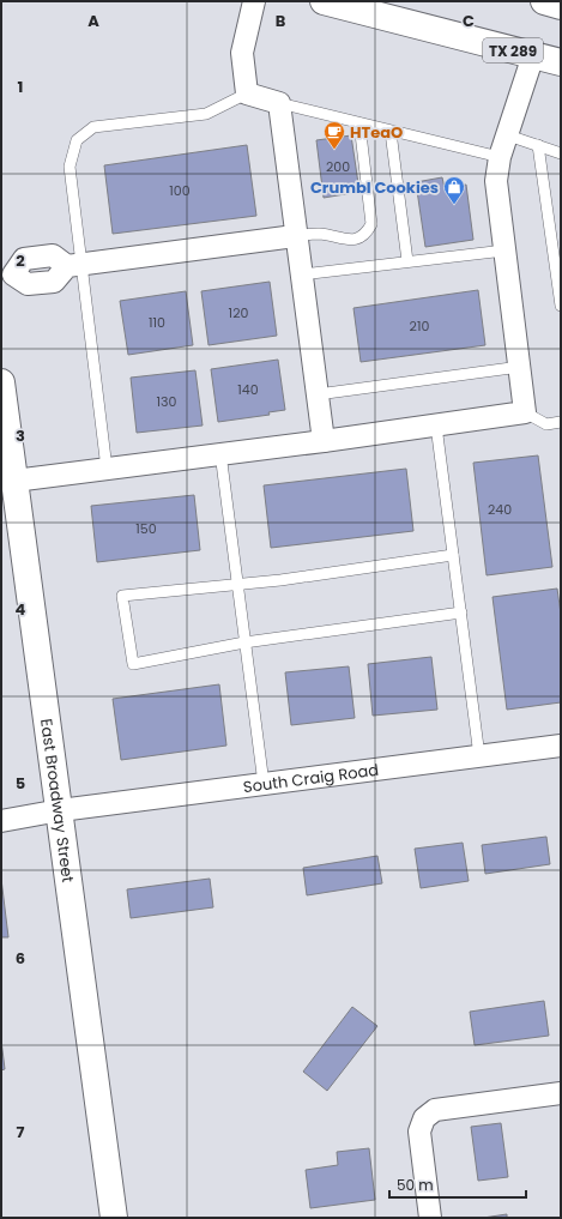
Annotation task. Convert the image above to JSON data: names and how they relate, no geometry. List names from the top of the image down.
{
  "streets": {
    "street": ["TX 289", "South Craig Road", "East Broadway Street"]
  },
  "crossings": [
    ["South Craig Road", "East Broadway Street"]
  ],
  "places": {
    "cafe": ["HTeaO"],
    "shop": ["Crumbl Cookies"]
  },
  "house_numbers": [
    "200",
    "100",
    "120",
    "110",
    "210",
    "140",
    "130",
    "240",
    "150"
  ],
  "scale_bar": "50 m",
  "grid": {
    "columns": ["A", "B", "C"],
    "rows": [
      "1",
      "2",
      "3",
      "4",
      "5",
      "6",
      "7"
    ]
  }
}
